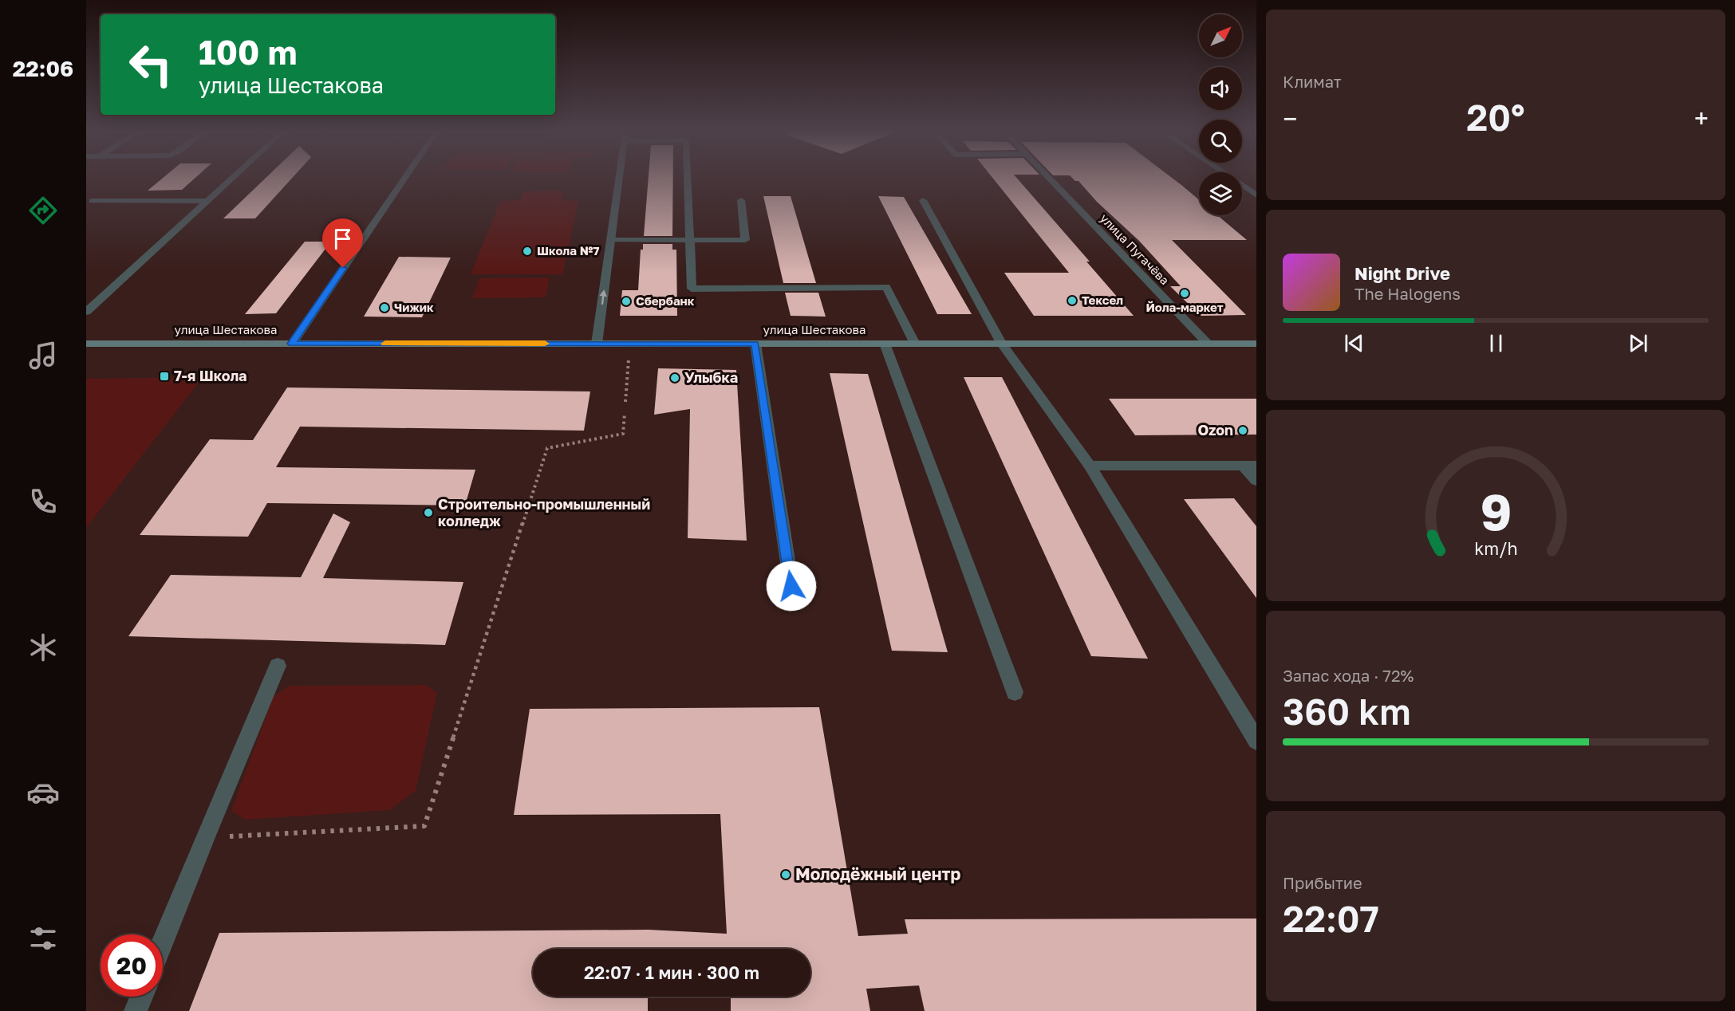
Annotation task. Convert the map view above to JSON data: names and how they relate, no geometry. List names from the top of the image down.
{
  "streets": {
    "main road": ["улица Шестакова"],
    "street": ["улица Пугачёва"]
  },
  "crossings": [
    ["улица Пугачёва", "улица Шестакова"]
  ],
  "places": {
    "other": [
      "Школа №7",
      "Йола-маркет",
      "Тексел",
      "Сбербанк",
      "Чижик",
      "Улыбка",
      "Ozon",
      "Строительно-промышленный колледж",
      "Молодёжный центр"
    ],
    "transit": ["7-я Школа"]
  },
  "north": "top right",
  "page": {
    "tabs": "22:06",
    "tile": [
      "Климат",
      ["Запас хода · 72%", "360 km"],
      ["Прибытие", "22:07"]
    ],
    "turn": ["100 m", "улица Шестакова"],
    "heat": ["−", "20°", "+"],
    "song": ["Night Drive", "The Halogens"],
    "limit": "20",
    "trip": "22:07 · 1 мин · 300 m",
    "gauge": ["9", "km/h"]
  }
}
